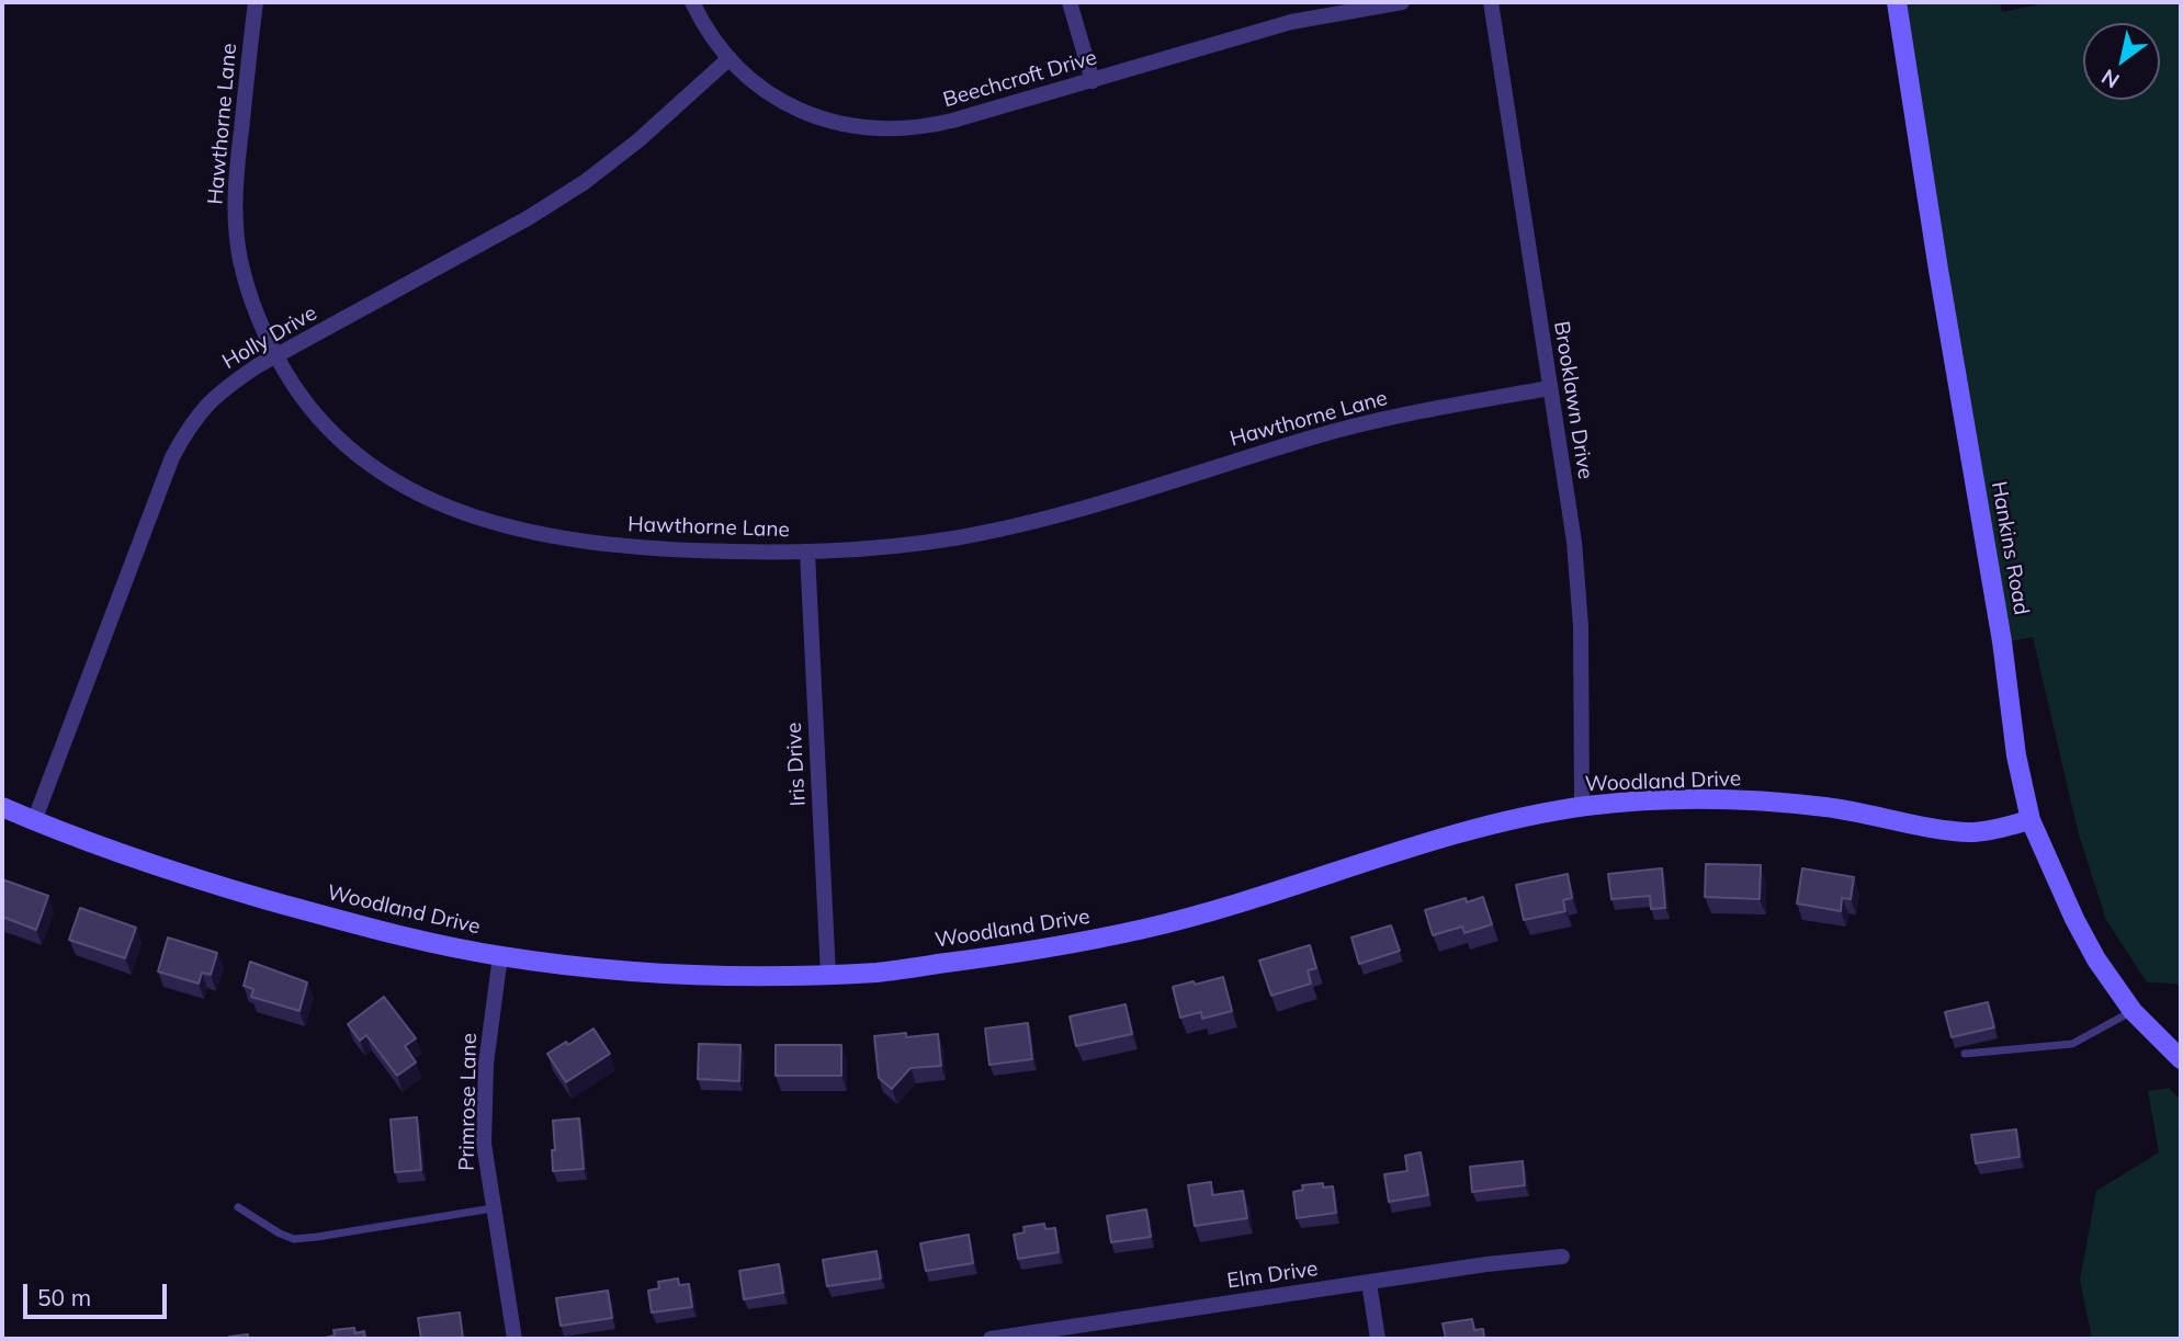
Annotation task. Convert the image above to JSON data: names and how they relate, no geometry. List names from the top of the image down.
{
  "streets": {
    "street": [
      "Beechcroft Drive",
      "Hawthorne Lane",
      "Holly Drive",
      "Brooklawn Drive",
      "Hankins Road",
      "Iris Drive",
      "Woodland Drive",
      "Primrose Lane",
      "Elm Drive"
    ]
  },
  "crossings": [
    ["Beechcroft Drive", "Holly Drive"],
    ["Hawthorne Lane", "Holly Drive"],
    ["Hawthorne Lane", "Brooklawn Drive"],
    ["Hawthorne Lane", "Iris Drive"],
    ["Holly Drive", "Woodland Drive"],
    ["Brooklawn Drive", "Woodland Drive"],
    ["Hankins Road", "Woodland Drive"],
    ["Iris Drive", "Woodland Drive"],
    ["Woodland Drive", "Primrose Lane"]
  ],
  "scale_bar": "50 m",
  "north": "bottom left"
}
